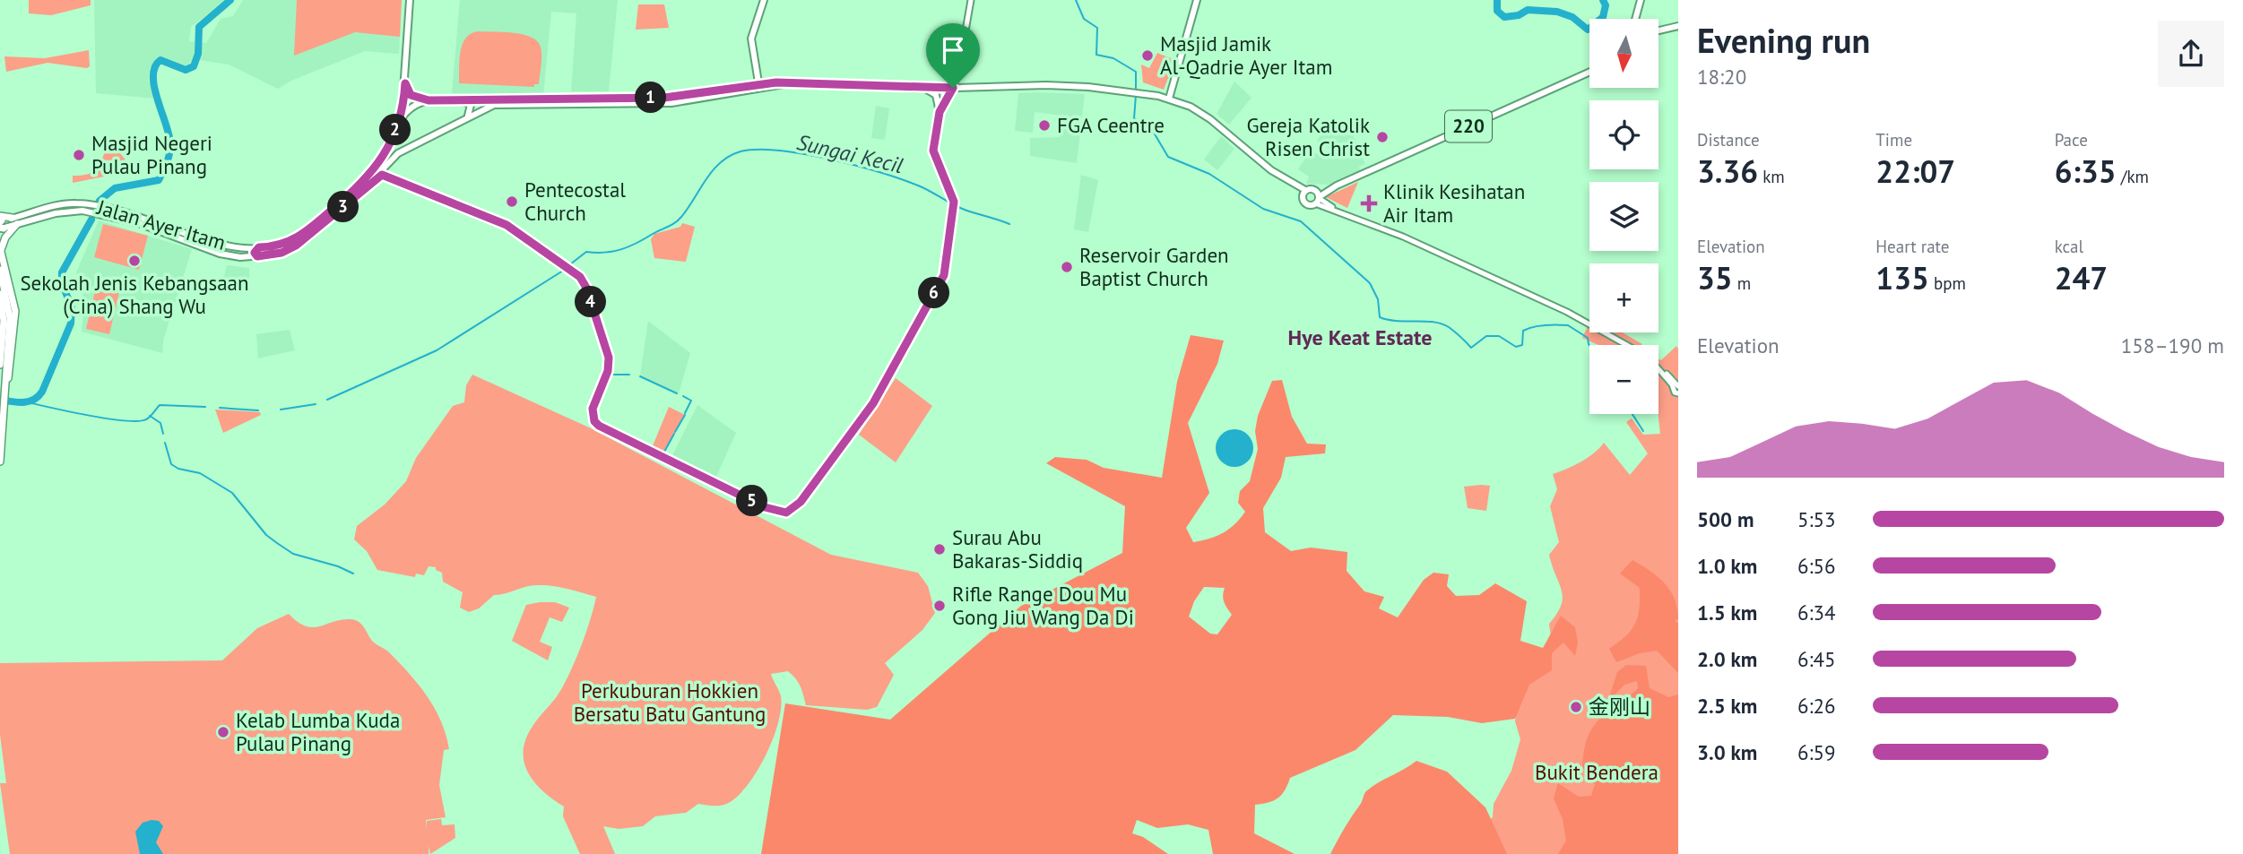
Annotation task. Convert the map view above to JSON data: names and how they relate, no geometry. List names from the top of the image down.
{
  "streets": {
    "main road": ["220", "Jalan Ayer Itam"]
  },
  "crossings": [
    ["220", "Jalan Ayer Itam"]
  ],
  "districts": ["Hye Keat Estate"],
  "water": ["Sungai Kecil"],
  "parks": ["Perkuburan Hokkien Bersatu Batu Gantung", "Bukit Bendera"],
  "places": {
    "other": [
      "Masjid Jamik Al-Qadrie Ayer Itam",
      "FGA Ceentre",
      "Gereja Katolik Risen Christ",
      "Masjid Negeri Pulau Pinang",
      "Pentecostal Church",
      "Sekolah Jenis Kebangsaan (Cina) Shang Wu",
      "Reservoir Garden Baptist Church",
      "Surau Abu Bakaras-Siddiq",
      "Rifle Range Dou Mu Gong Jiu Wang Da Di",
      "金刚山",
      "Kelab Lumba Kuda Pulau Pinang"
    ],
    "health": ["Klinik Kesihatan Air Itam"]
  },
  "north": "bottom",
  "page": {
    "heading": ["Evening run", "18:20"],
    "map_buttons": ["+", "−"],
    "pins": [
      "1",
      "2",
      "3",
      "6",
      "4",
      "5"
    ],
    "stats": [
      ["Distance", "3.36 km"],
      ["Time", "22:07"],
      ["Pace", "6:35 /km"],
      ["Elevation", "35 m"],
      ["Heart rate", "135 bpm"],
      ["kcal", "247"]
    ],
    "chart": ["Elevation", "158–190 m"],
    "list": [
      {
        "name": "500 m",
        "note": "5:53"
      },
      {
        "name": "1.0 km",
        "note": "6:56"
      },
      {
        "name": "1.5 km",
        "note": "6:34"
      },
      {
        "name": "2.0 km",
        "note": "6:45"
      },
      {
        "name": "2.5 km",
        "note": "6:26"
      },
      {
        "name": "3.0 km",
        "note": "6:59"
      }
    ]
  }
}
